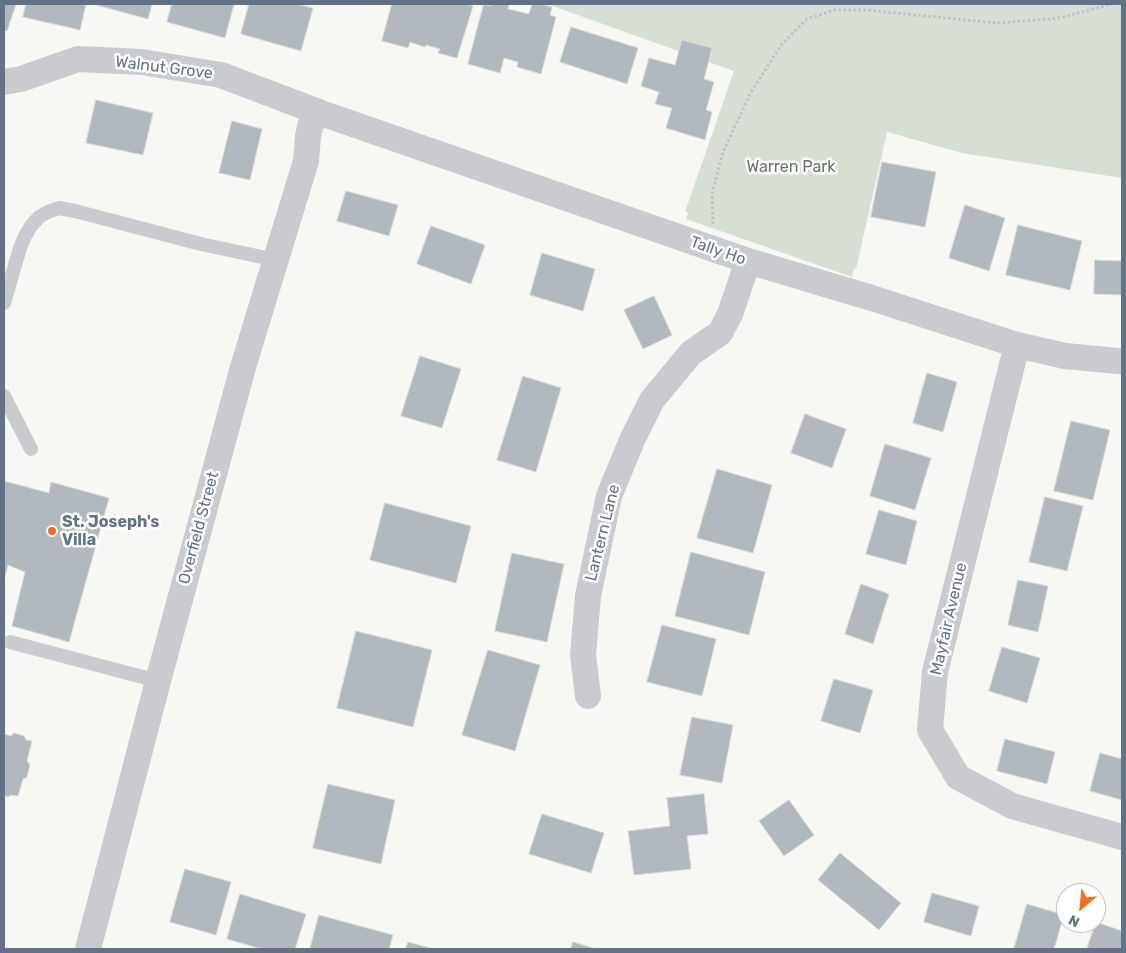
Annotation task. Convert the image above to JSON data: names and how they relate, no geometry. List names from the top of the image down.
{
  "streets": {
    "street": [
      "Walnut Grove",
      "Tally Ho",
      "Overfield Street",
      "Lantern Lane",
      "Mayfair Avenue"
    ]
  },
  "crossings": [
    ["Walnut Grove", "Tally Ho"],
    ["Walnut Grove", "Overfield Street"],
    ["Tally Ho", "Overfield Street"],
    ["Tally Ho", "Lantern Lane"],
    ["Tally Ho", "Mayfair Avenue"]
  ],
  "parks": ["Warren Park"],
  "places": ["St. Joseph's Villa"],
  "north": "bottom left"
}
